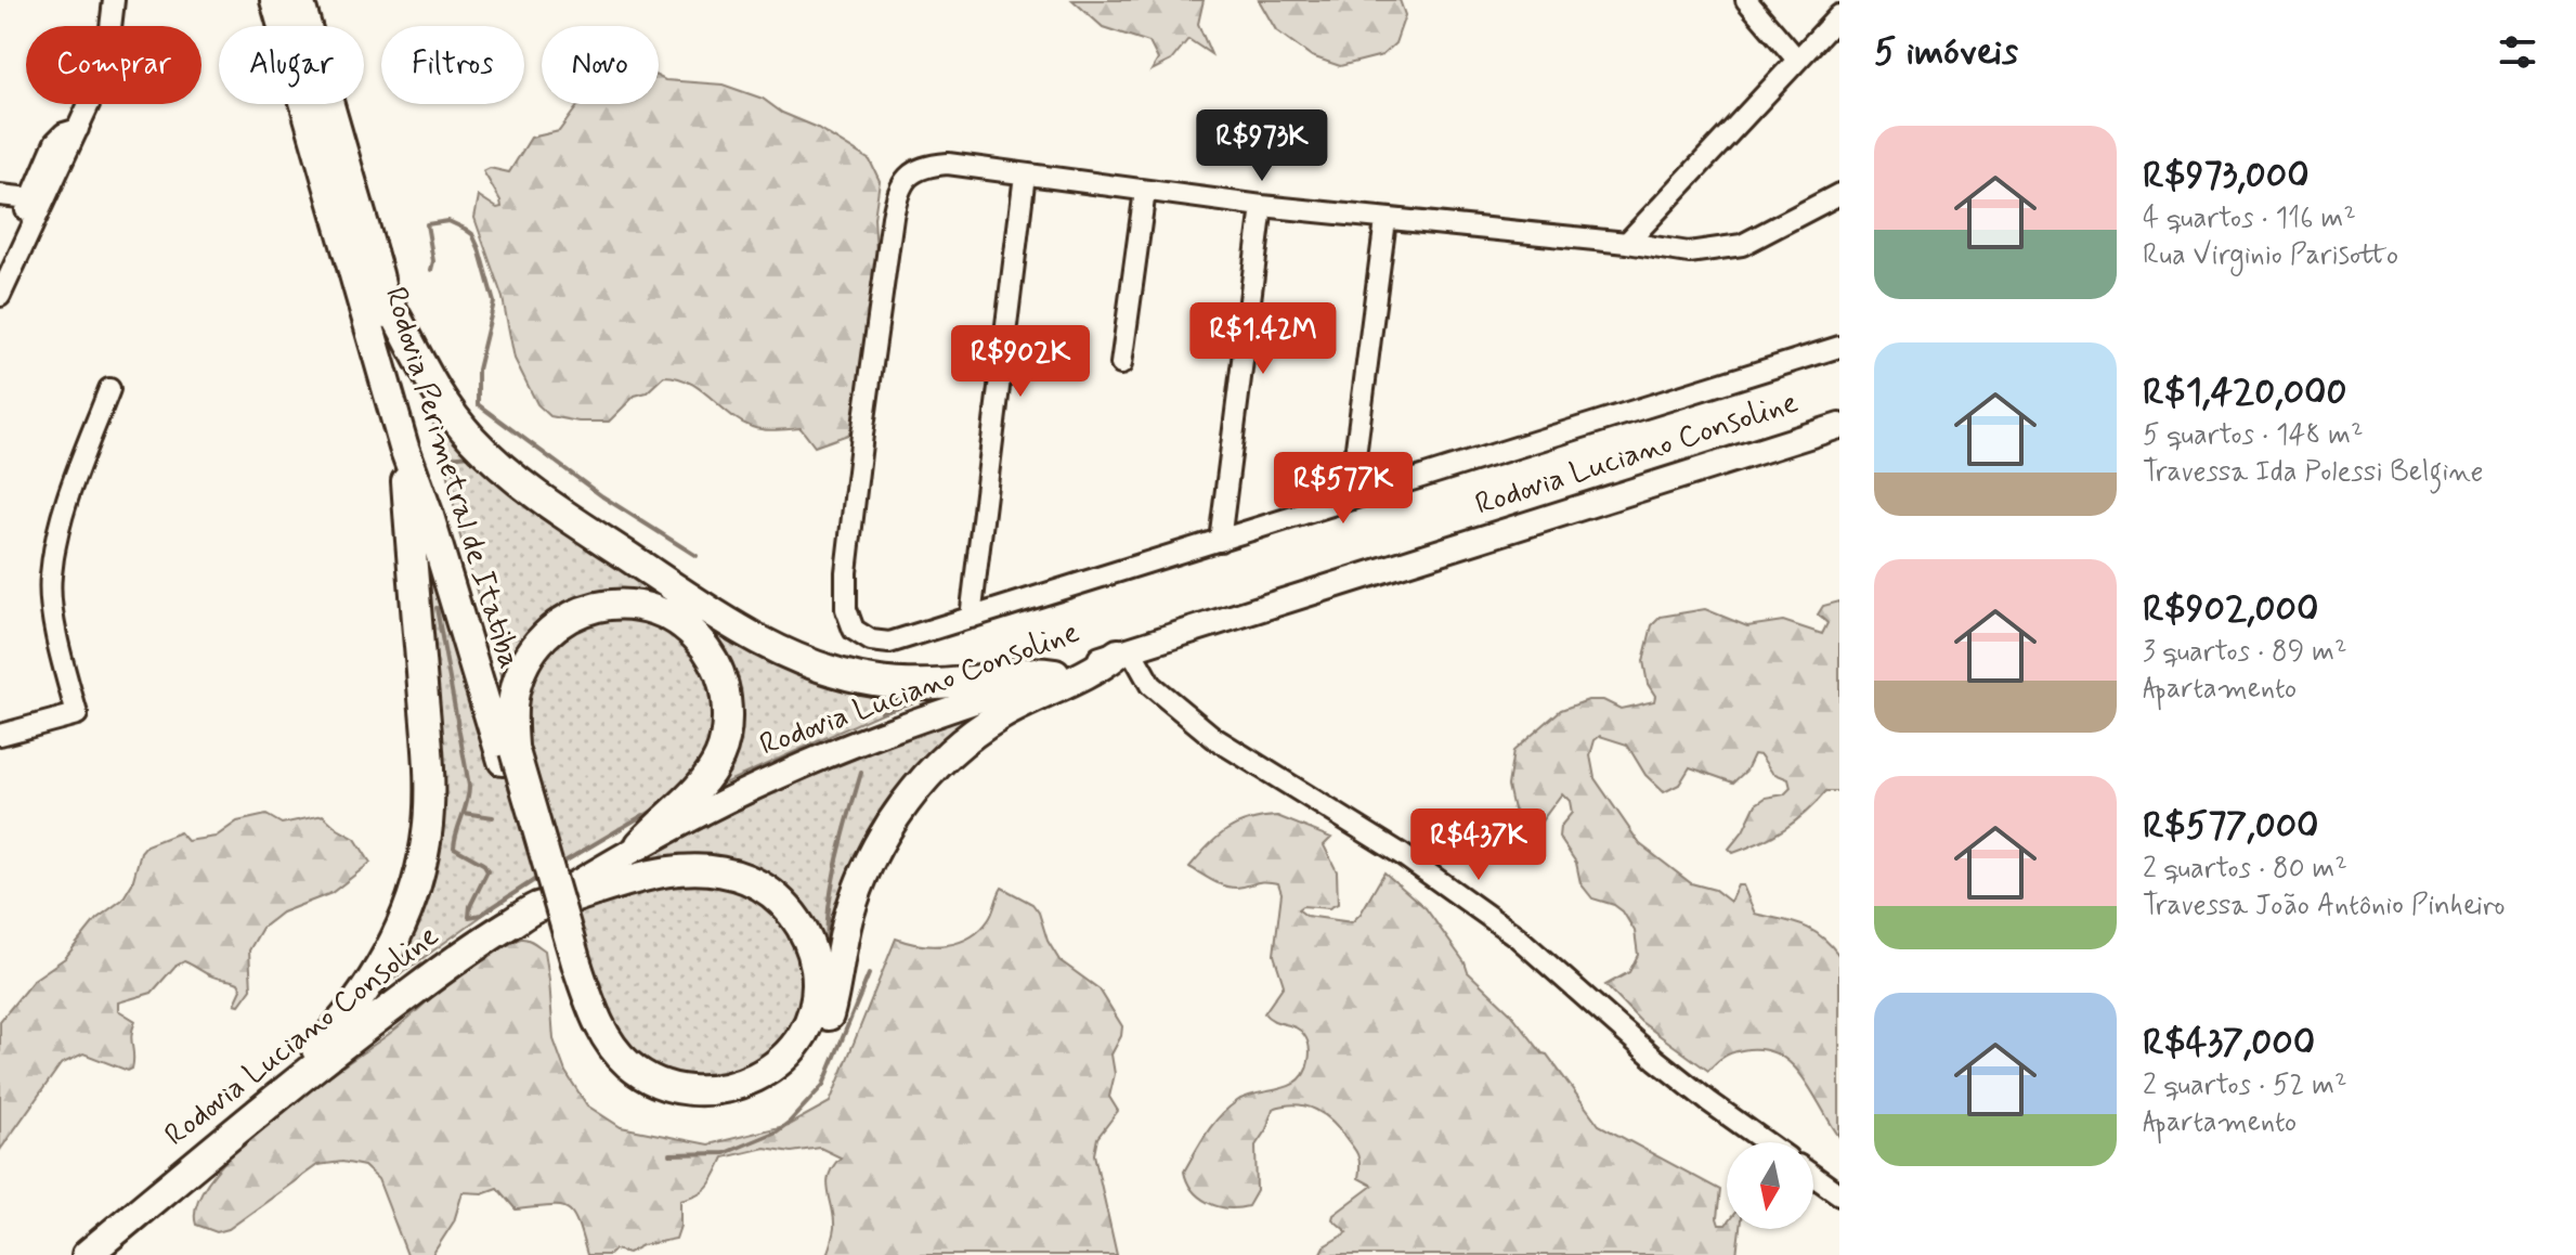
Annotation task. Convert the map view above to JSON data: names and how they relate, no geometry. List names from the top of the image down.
{
  "streets": {
    "highway": ["Rodovia Luciano Consoline", "Rodovia Perimetral de Itatiba"]
  },
  "north": "bottom",
  "page": {
    "heading": "5 imóveis",
    "chip": [
      "Comprar",
      "Alugar",
      "Filtros",
      "Novo"
    ],
    "list": [
      {
        "name": "R$973,000",
        "note": "4 quartos · 116 m² · Rua Virginio Parisotto"
      },
      {
        "name": "R$1,420,000",
        "note": "5 quartos · 148 m² · Travessa Ida Polessi Belgine"
      },
      {
        "name": "R$902,000",
        "note": "3 quartos · 89 m² · Apartamento"
      },
      {
        "name": "R$577,000",
        "note": "2 quartos · 80 m² · Travessa João Antônio Pinheiro"
      },
      {
        "name": "R$437,000",
        "note": "2 quartos · 52 m² · Apartamento"
      }
    ],
    "price": [
      "R$973K",
      "R$1.42M",
      "R$902K",
      "R$577K",
      "R$437K"
    ]
  }
}
